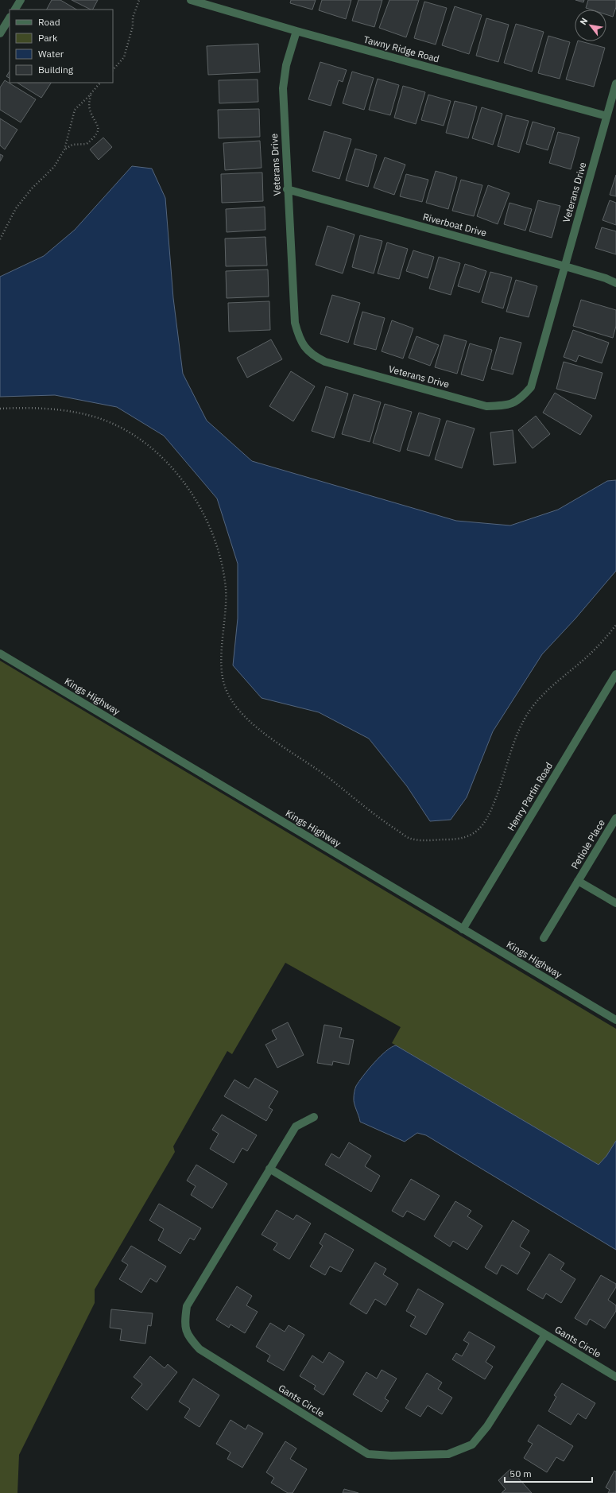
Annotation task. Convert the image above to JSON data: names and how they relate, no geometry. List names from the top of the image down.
{
  "streets": {
    "street": [
      "Tawny Ridge Road",
      "Veterans Drive",
      "Riverboat Drive",
      "Kings Highway",
      "Henry Partin Road",
      "Petiole Place",
      "Gants Circle"
    ]
  },
  "crossings": [
    ["Tawny Ridge Road", "Veterans Drive"],
    ["Veterans Drive", "Riverboat Drive"],
    ["Kings Highway", "Henry Partin Road"]
  ],
  "legend": [
    "Road",
    "Park",
    "Water",
    "Building"
  ],
  "scale_bar": "50 m",
  "north": "top left"
}
